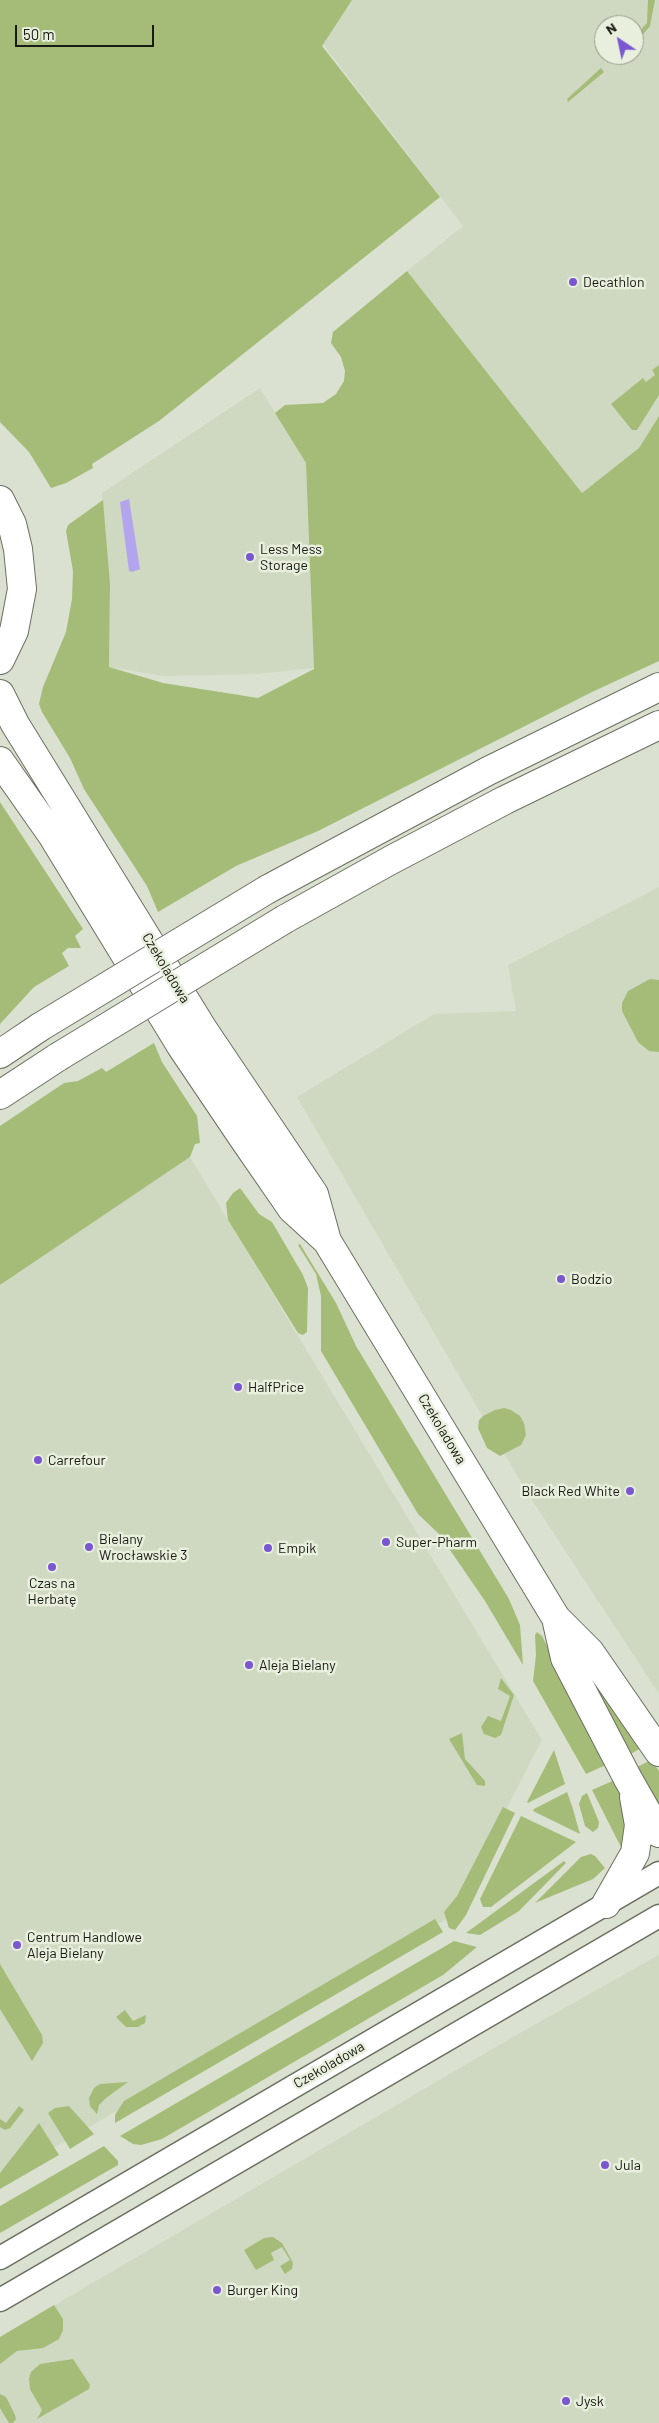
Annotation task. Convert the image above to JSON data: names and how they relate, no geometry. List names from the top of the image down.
{
  "streets": {
    "main road": ["Czekoladowa"]
  },
  "places": [
    "Decathlon",
    "Less Mess Storage",
    "Bodzio",
    "HalfPrice",
    "Carrefour",
    "Black Red White",
    "Super-Pharm",
    "Bielany Wrocławskie 3",
    "Empik",
    "Czas na Herbatę",
    "Aleja Bielany",
    "Centrum Handlowe Aleja Bielany",
    "Jula",
    "Burger King",
    "Jysk"
  ],
  "scale_bar": "50 m",
  "north": "top left"
}
